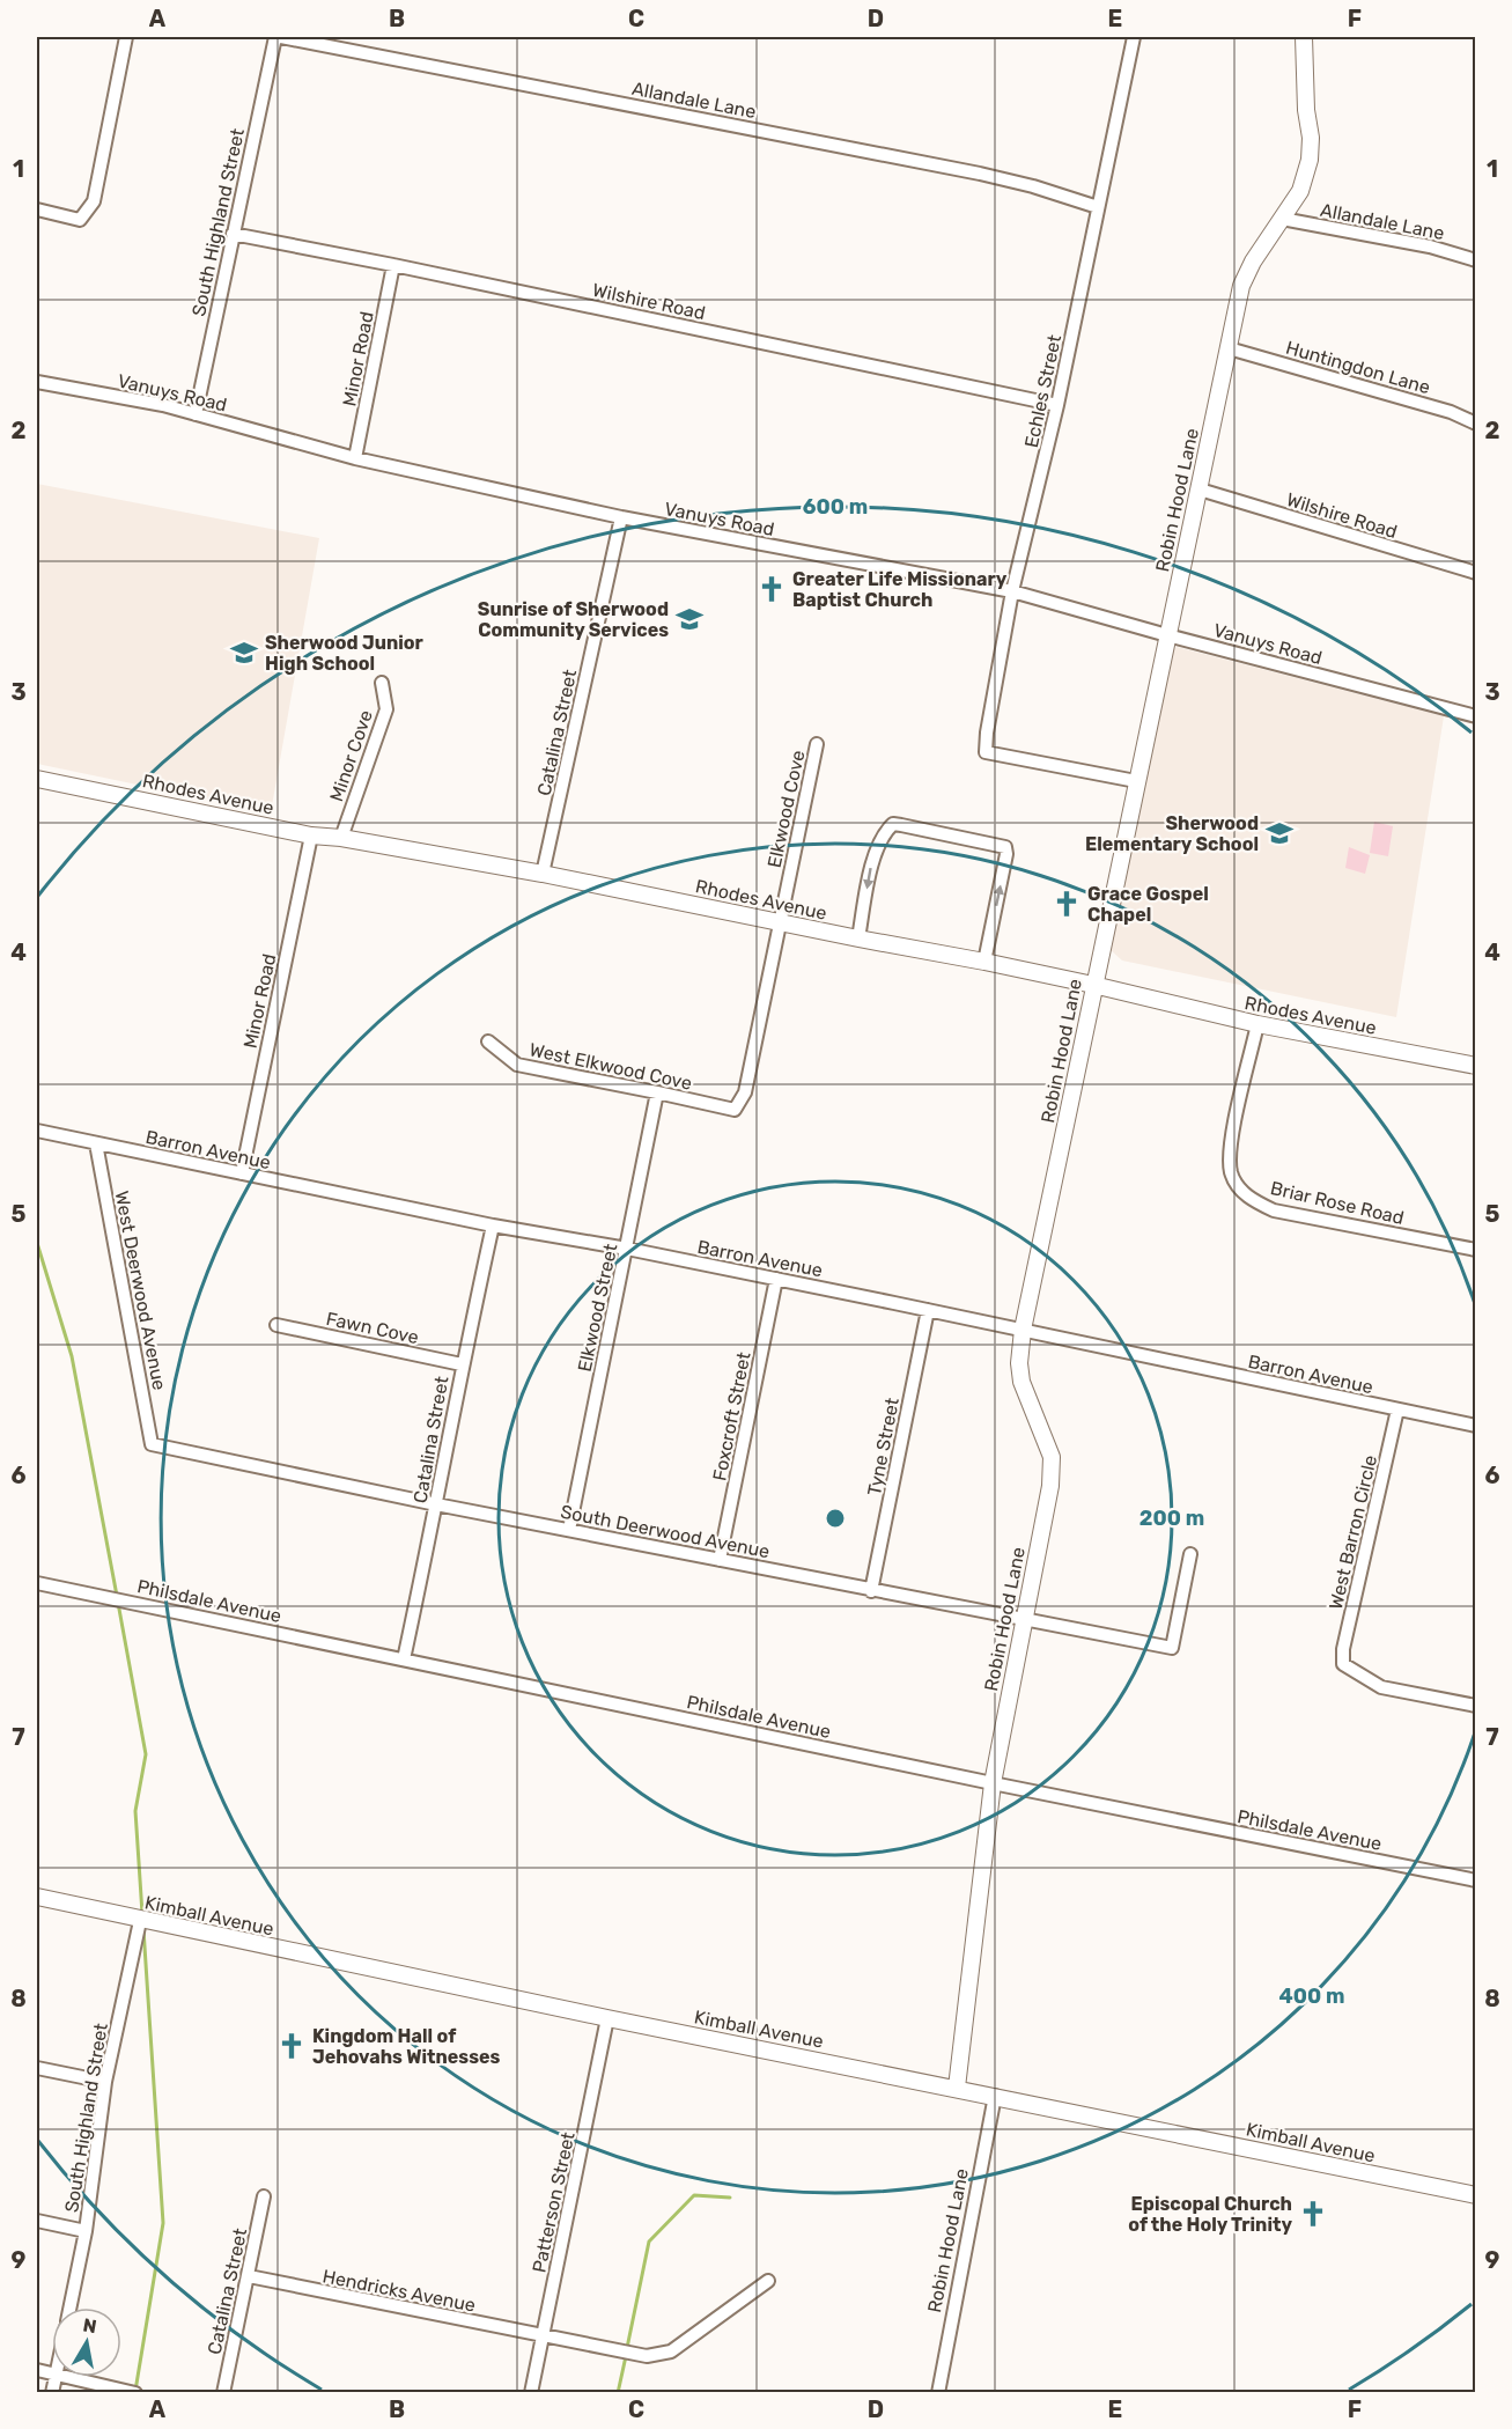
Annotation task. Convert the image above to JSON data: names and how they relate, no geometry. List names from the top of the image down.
{
  "streets": {
    "main road": ["Robin Hood Lane", "Rhodes Avenue", "Kimball Avenue"],
    "street": [
      "Allandale Lane",
      "South Highland Street",
      "Wilshire Road",
      "Minor Road",
      "Huntingdon Lane",
      "Echles Street",
      "Vanuys Road",
      "Catalina Street",
      "Minor Cove",
      "Elkwood Cove",
      "West Elkwood Cove",
      "Barron Avenue",
      "Briar Rose Road",
      "West Deerwood Avenue",
      "Elkwood Street",
      "Fawn Cove",
      "Foxcroft Street",
      "Tyne Street",
      "South Deerwood Avenue",
      "West Barron Circle",
      "Philsdale Avenue",
      "Patterson Street",
      "Hendricks Avenue"
    ]
  },
  "crossings": [
    ["Allandale Lane", "Echles Street"],
    ["Allandale Lane", "Robin Hood Lane"],
    ["South Highland Street", "Wilshire Road"],
    ["South Highland Street", "Vanuys Road"],
    ["South Highland Street", "Kimball Avenue"],
    ["Wilshire Road", "Minor Road"],
    ["Wilshire Road", "Echles Street"],
    ["Wilshire Road", "Robin Hood Lane"],
    ["Minor Road", "Vanuys Road"],
    ["Minor Road", "Rhodes Avenue"],
    ["Minor Road", "Barron Avenue"],
    ["Huntingdon Lane", "Robin Hood Lane"],
    ["Echles Street", "Vanuys Road"],
    ["Echles Street", "Robin Hood Lane"],
    ["Vanuys Road", "Robin Hood Lane"],
    ["Vanuys Road", "Catalina Street"],
    ["Robin Hood Lane", "Rhodes Avenue"],
    ["Robin Hood Lane", "Barron Avenue"],
    ["Robin Hood Lane", "South Deerwood Avenue"],
    ["Robin Hood Lane", "Philsdale Avenue"],
    ["Robin Hood Lane", "Kimball Avenue"],
    ["Catalina Street", "Rhodes Avenue"],
    ["Catalina Street", "Barron Avenue"],
    ["Catalina Street", "Fawn Cove"],
    ["Catalina Street", "South Deerwood Avenue"],
    ["Catalina Street", "Philsdale Avenue"],
    ["Catalina Street", "Hendricks Avenue"],
    ["Minor Cove", "Rhodes Avenue"],
    ["Rhodes Avenue", "Elkwood Cove"],
    ["Rhodes Avenue", "West Elkwood Cove"],
    ["Rhodes Avenue", "Briar Rose Road"],
    ["Elkwood Cove", "West Elkwood Cove"],
    ["West Elkwood Cove", "Elkwood Street"],
    ["Barron Avenue", "West Deerwood Avenue"],
    ["Barron Avenue", "Elkwood Street"],
    ["Barron Avenue", "Foxcroft Street"],
    ["Barron Avenue", "Tyne Street"],
    ["Barron Avenue", "West Barron Circle"],
    ["West Deerwood Avenue", "South Deerwood Avenue"],
    ["Elkwood Street", "South Deerwood Avenue"],
    ["Foxcroft Street", "South Deerwood Avenue"],
    ["Tyne Street", "South Deerwood Avenue"],
    ["Kimball Avenue", "Patterson Street"],
    ["Patterson Street", "Hendricks Avenue"]
  ],
  "places": {
    "church": [
      "Greater Life Missionary Baptist Church",
      "Grace Gospel Chapel",
      "Kingdom Hall of Jehovahs Witnesses",
      "Episcopal Church of the Holy Trinity"
    ],
    "school or university": ["Sunrise of Sherwood Community Services", "Sherwood Junior High School", "Sherwood Elementary School"]
  },
  "north": "top",
  "grid": {
    "columns": [
      "A",
      "B",
      "C",
      "D",
      "E",
      "F"
    ],
    "rows": [
      "1",
      "2",
      "3",
      "4",
      "5",
      "6",
      "7",
      "8",
      "9"
    ]
  },
  "rings": ["600 m", "200 m", "400 m"]
}
